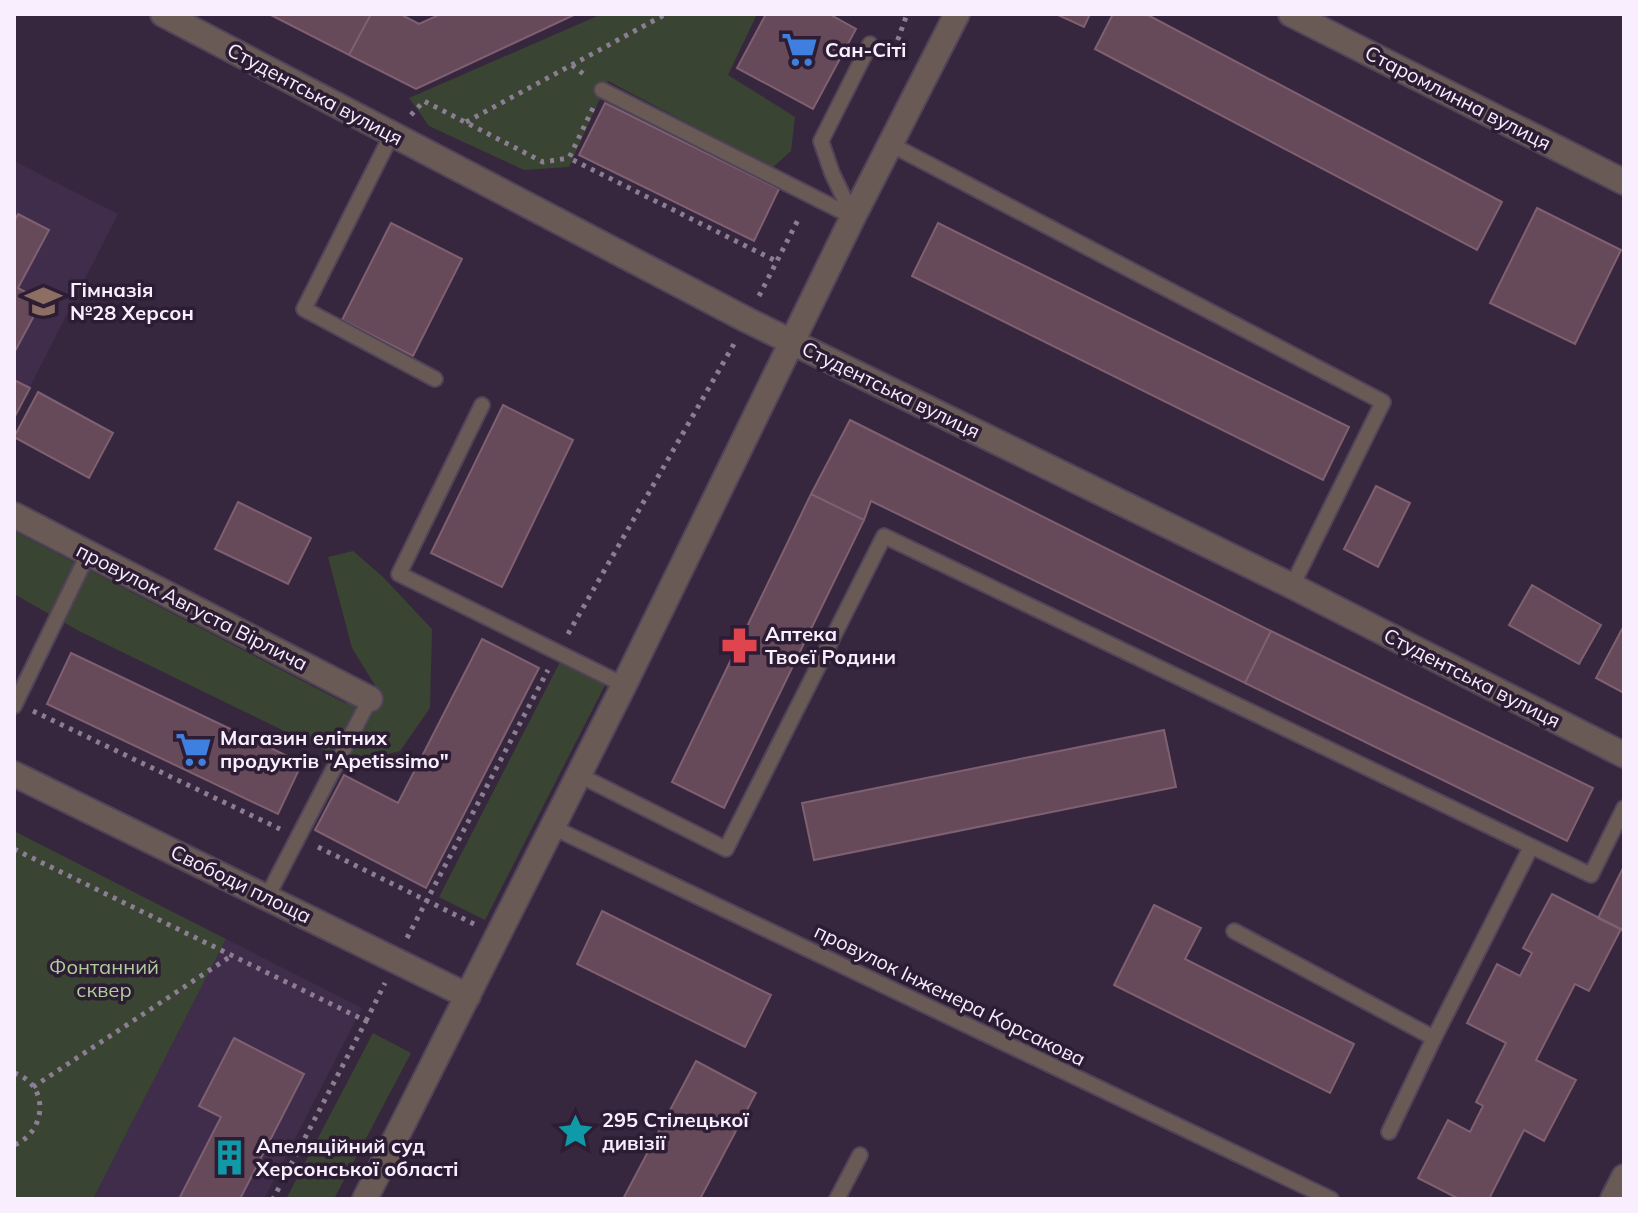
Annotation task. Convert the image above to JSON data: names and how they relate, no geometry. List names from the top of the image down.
{
  "streets": {
    "street": [
      "Студентська вулиця",
      "Старомлинна вулиця",
      "провулок Августа Вірлича",
      "Свободи площа"
    ],
    "lane": ["провулок Інженера Корсакова"]
  },
  "parks": ["Фонтанний сквер"],
  "places": {
    "supermarket": ["Сан-Сіті", "Магазин елітних продуктів \"Apetissimo\""],
    "school or university": ["Гімназія №28 Херсон"],
    "pharmacy": ["Аптека Твоєї Родини"],
    "place": ["295 Стілецької дивізії"],
    "building": ["Апеляційний суд Херсонської області"]
  }
}
